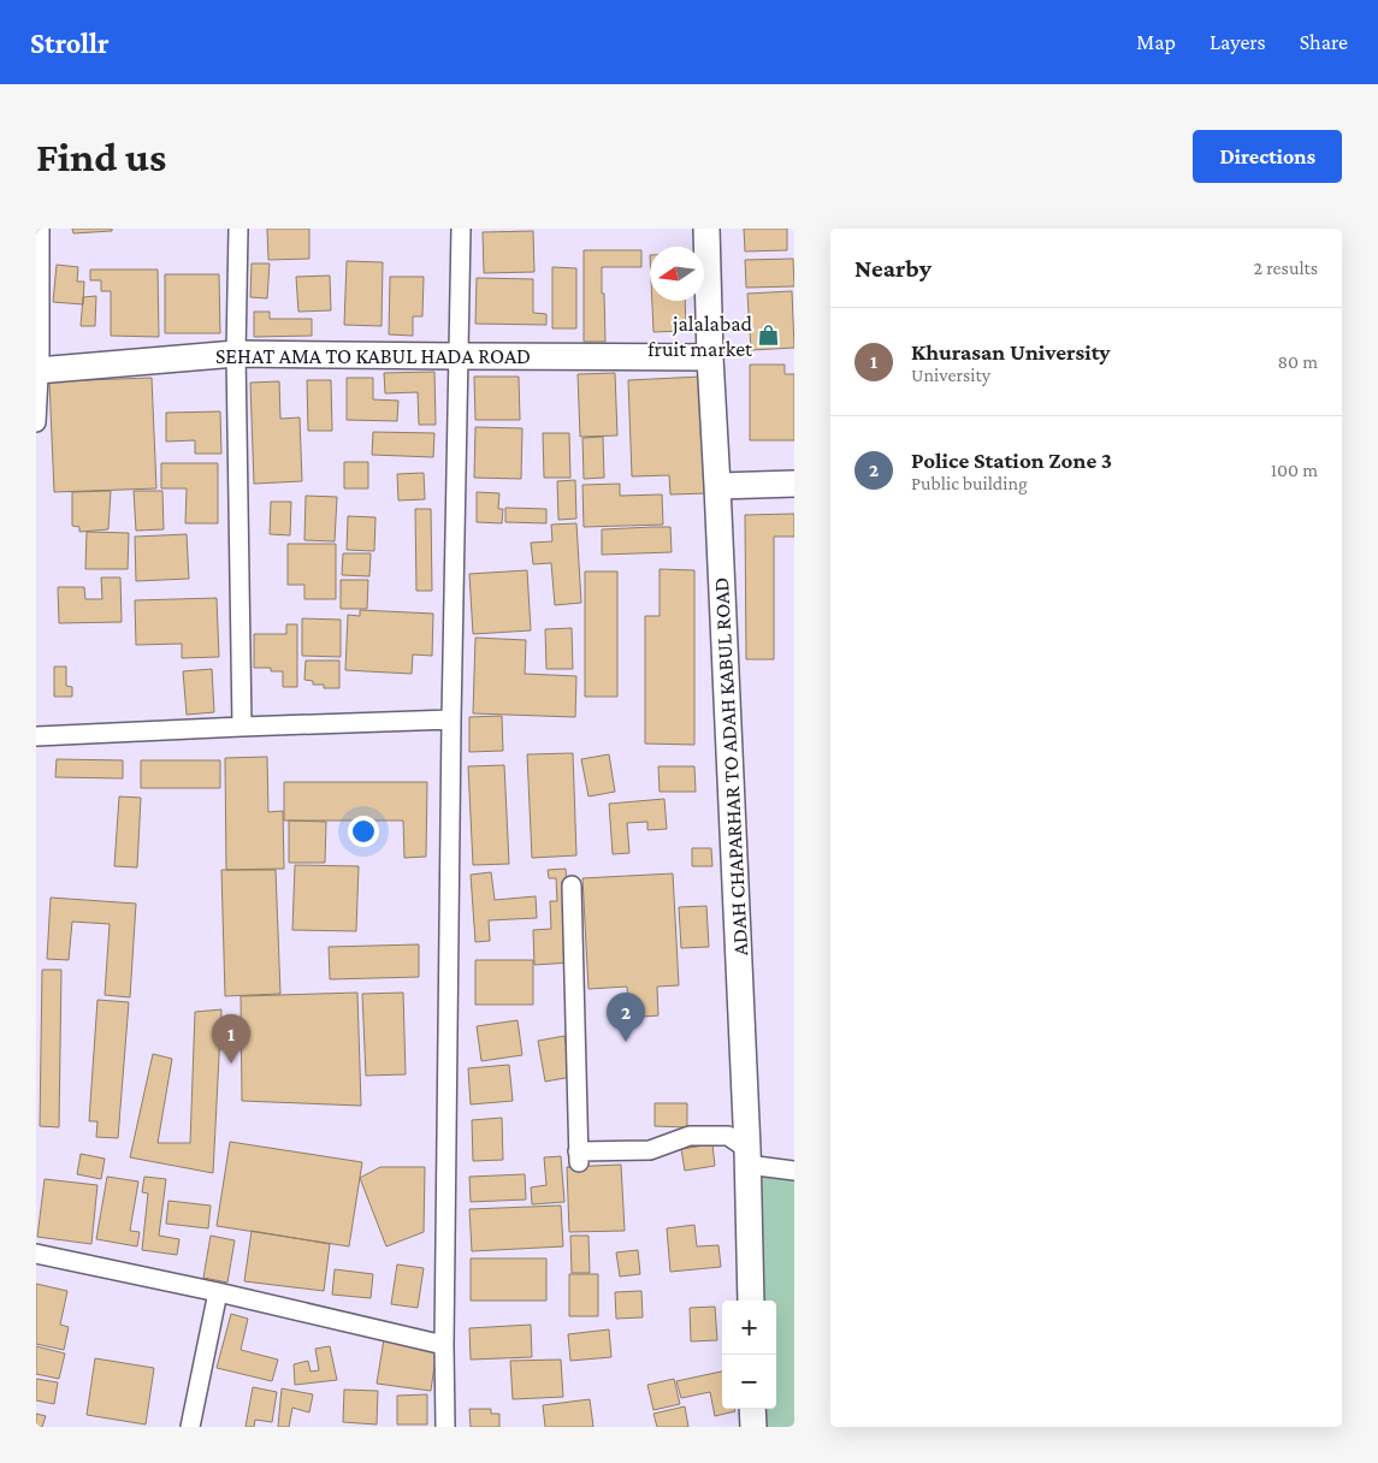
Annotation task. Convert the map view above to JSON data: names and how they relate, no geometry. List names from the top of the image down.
{
  "streets": {
    "main road": ["SEHAT AMA TO KABUL HADA ROAD", "ADAH CHAPARHAR TO ADAH KABUL ROAD"]
  },
  "crossings": [
    ["SEHAT AMA TO KABUL HADA ROAD", "ADAH CHAPARHAR TO ADAH KABUL ROAD"]
  ],
  "places": {
    "shop": ["jalalabad fruit market"]
  },
  "north": "left",
  "page": {
    "header": "Strollr",
    "nav": ["Map", "Layers", "Share"],
    "buttons": "Directions",
    "title": "Find us",
    "heading": ["Nearby", "2 results"],
    "list": [
      {
        "mark": "1",
        "name": "Khurasan University",
        "note": "University",
        "value": "80 m"
      },
      {
        "mark": "2",
        "name": "Police Station Zone 3",
        "note": "Public building",
        "value": "100 m"
      }
    ],
    "pins": ["2", "1"],
    "map_buttons": ["+", "−"]
  }
}
